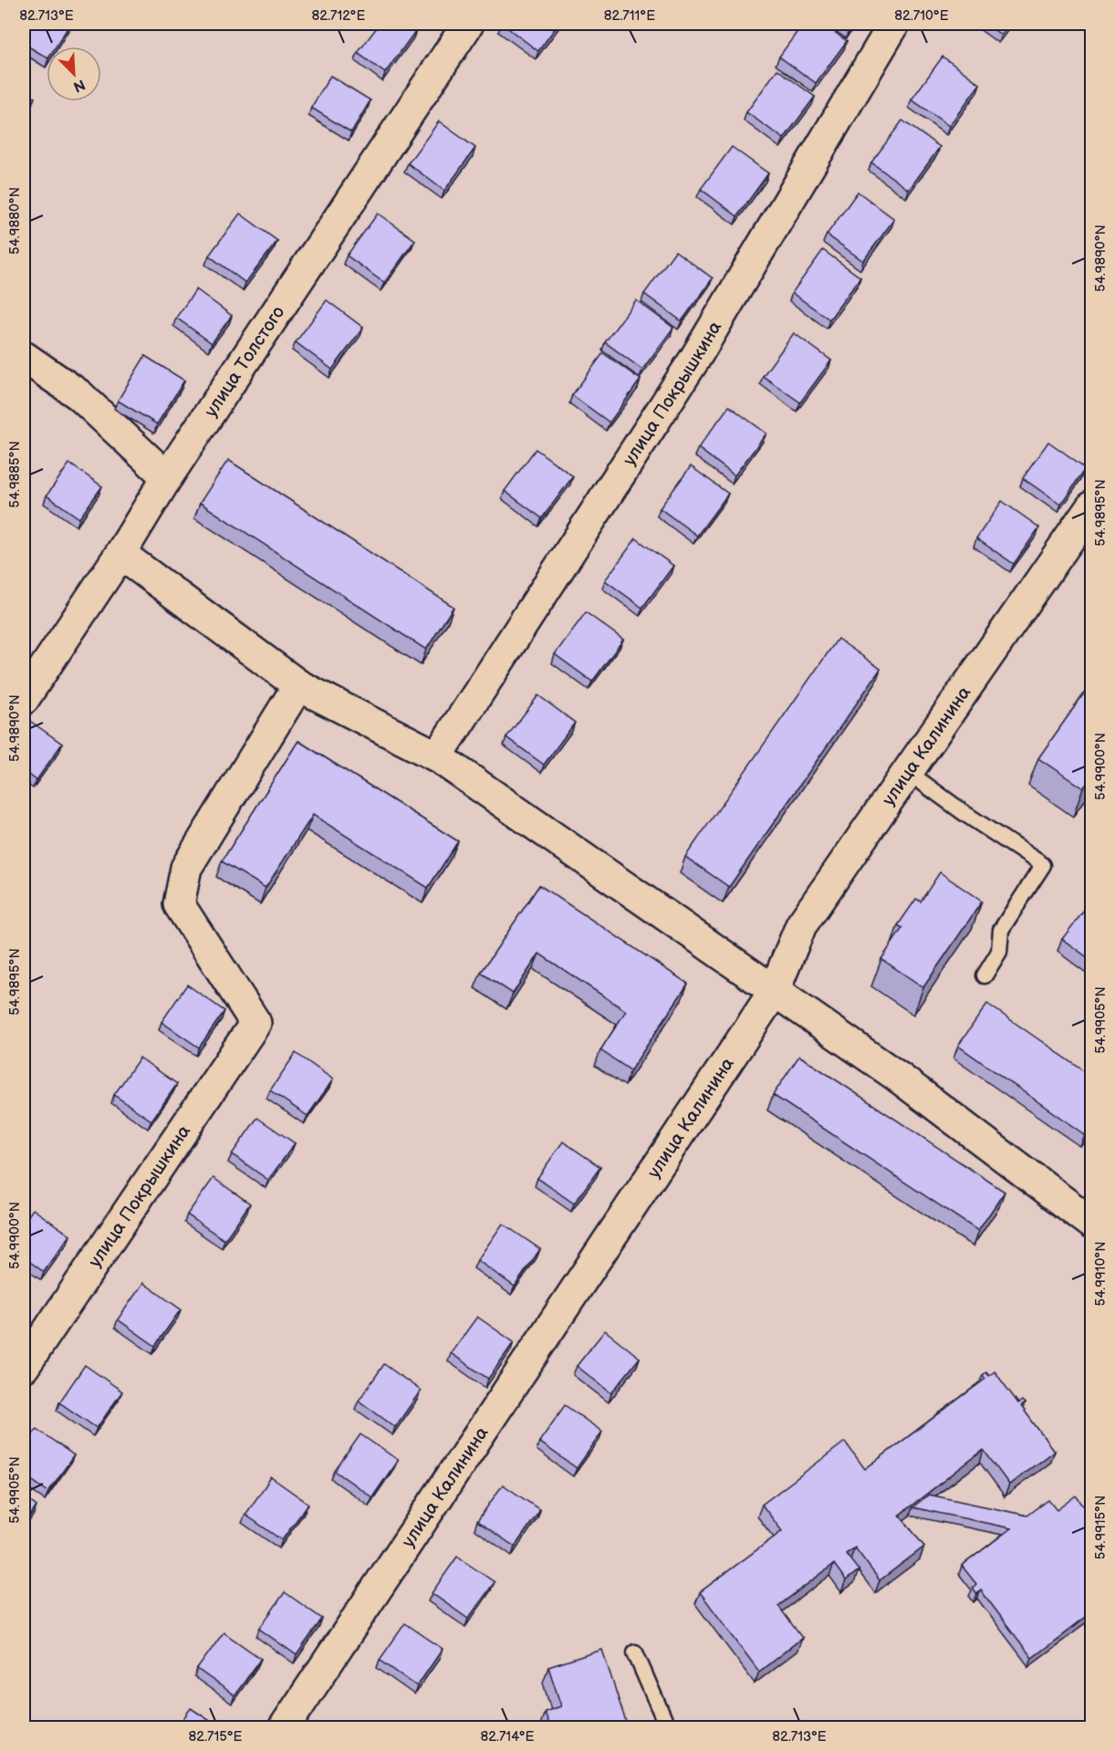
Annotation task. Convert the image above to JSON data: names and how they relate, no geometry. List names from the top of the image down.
{
  "streets": {
    "street": ["улица Толстого", "улица Покрышкина", "улица Калинина"]
  },
  "north": "bottom right",
  "coordinates": [
    "82.713°E",
    "82.712°E",
    "82.711°E",
    "82.710°E",
    "54.9880°N",
    "54.9890°N",
    "54.9885°N",
    "54.9895°N",
    "54.9900°N",
    "54.9905°N",
    "54.9910°N",
    "54.9915°N",
    "82.715°E",
    "82.714°E"
  ]
}
